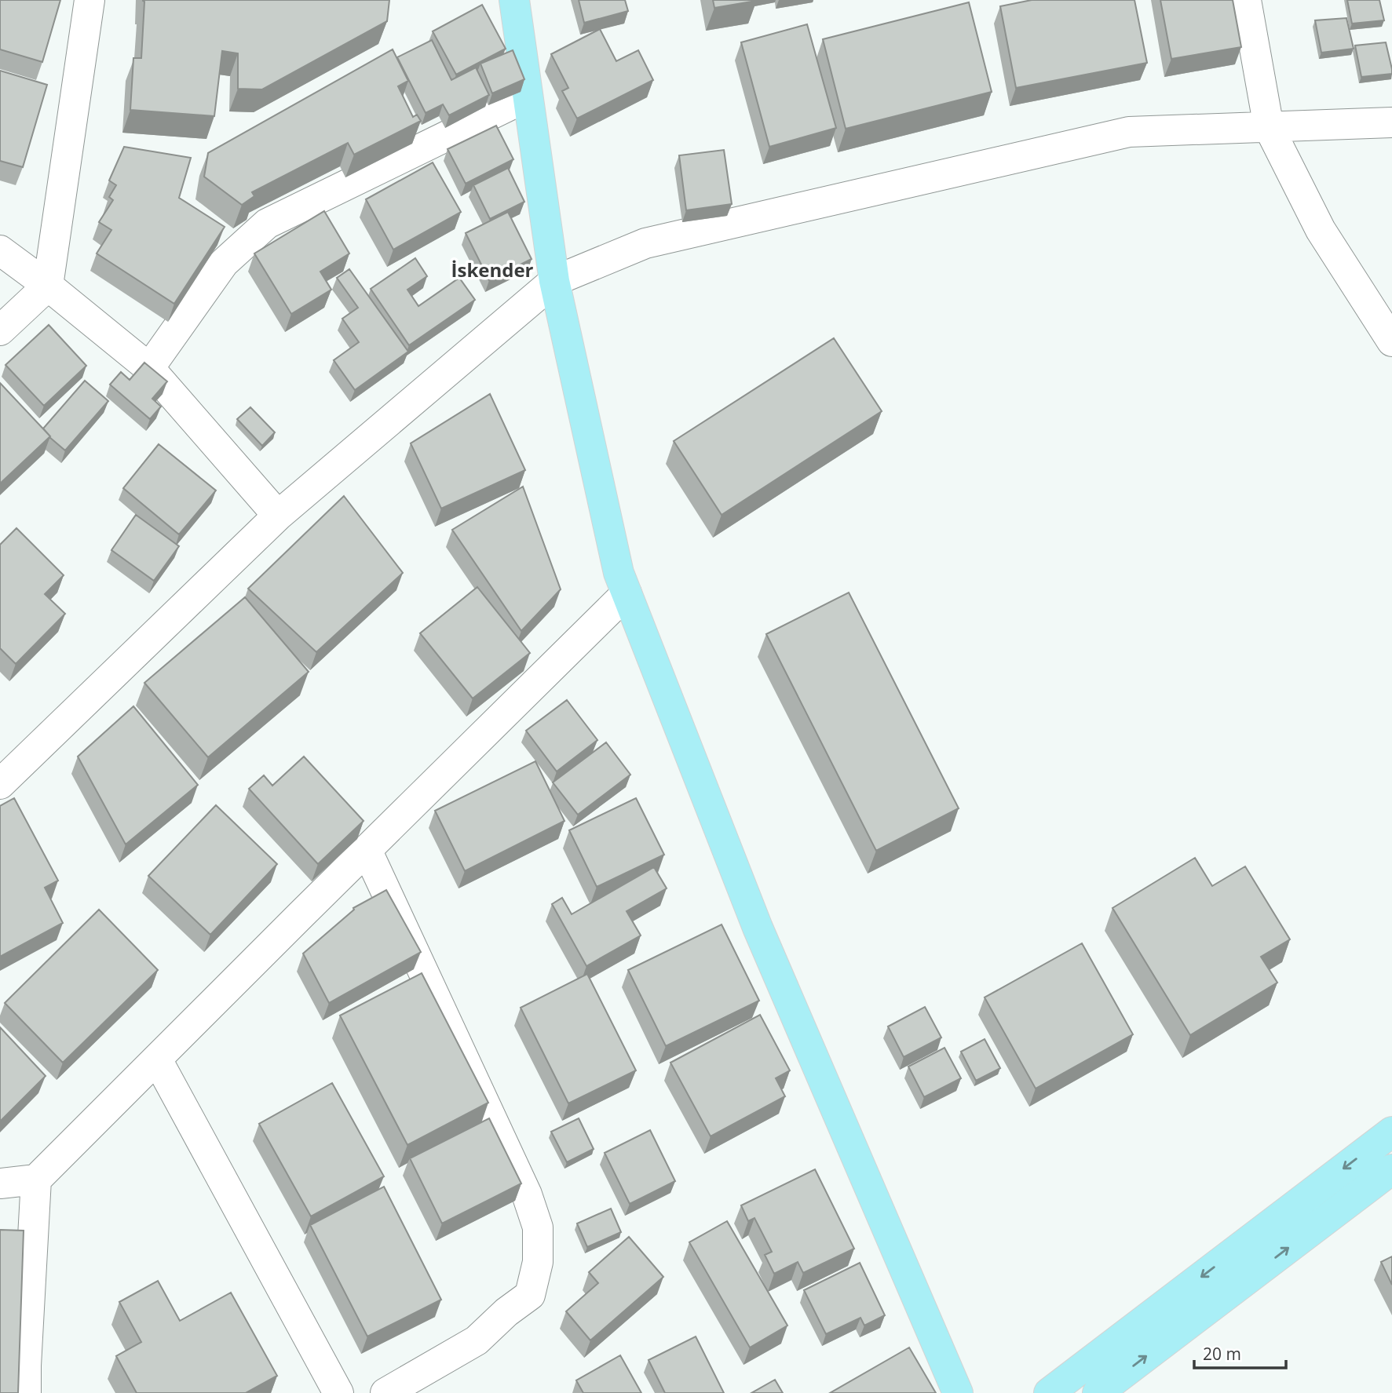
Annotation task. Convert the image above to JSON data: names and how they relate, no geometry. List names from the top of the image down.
{
  "districts": ["İskender"],
  "scale_bar": "20 m"
}
